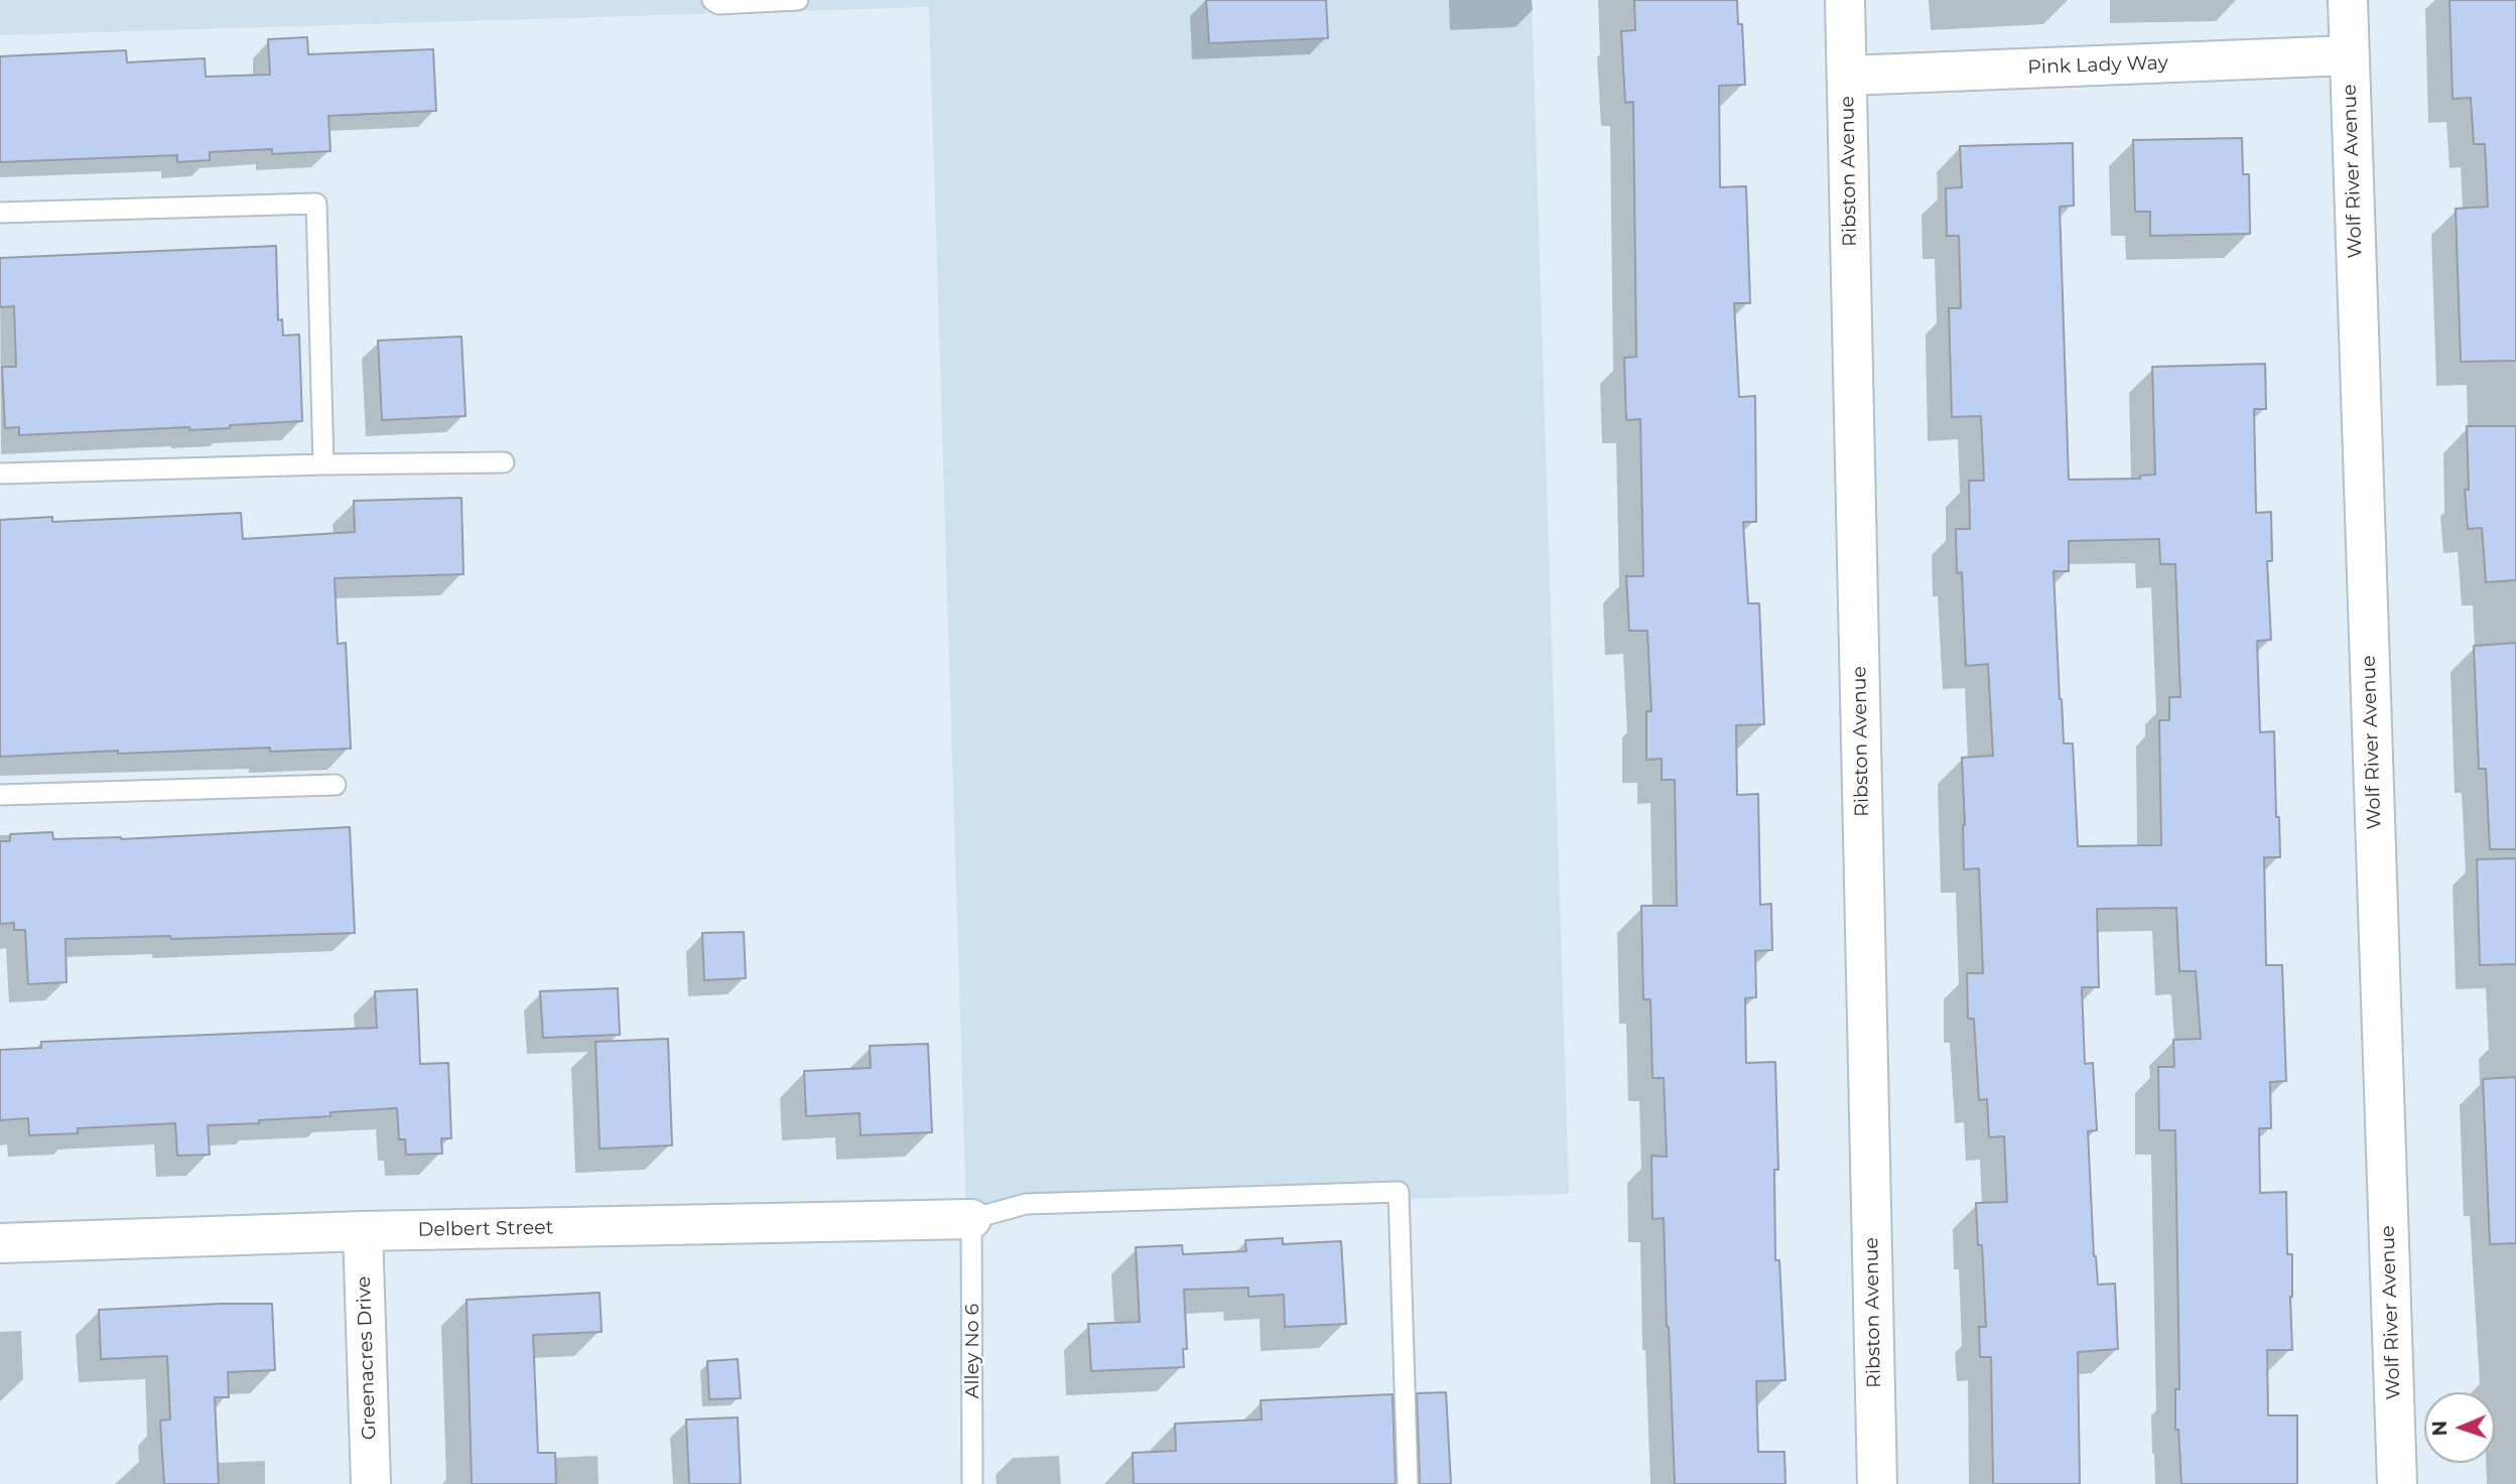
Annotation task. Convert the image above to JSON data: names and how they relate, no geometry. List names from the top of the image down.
{
  "streets": {
    "street": [
      "Pink Lady Way",
      "Ribston Avenue",
      "Wolf River Avenue",
      "Delbert Street",
      "Greenacres Drive"
    ],
    "lane": ["Alley No 6"]
  },
  "crossings": [
    ["Pink Lady Way", "Ribston Avenue"],
    ["Pink Lady Way", "Wolf River Avenue"],
    ["Delbert Street", "Alley No 6"],
    ["Delbert Street", "Greenacres Drive"]
  ],
  "north": "left"
}
